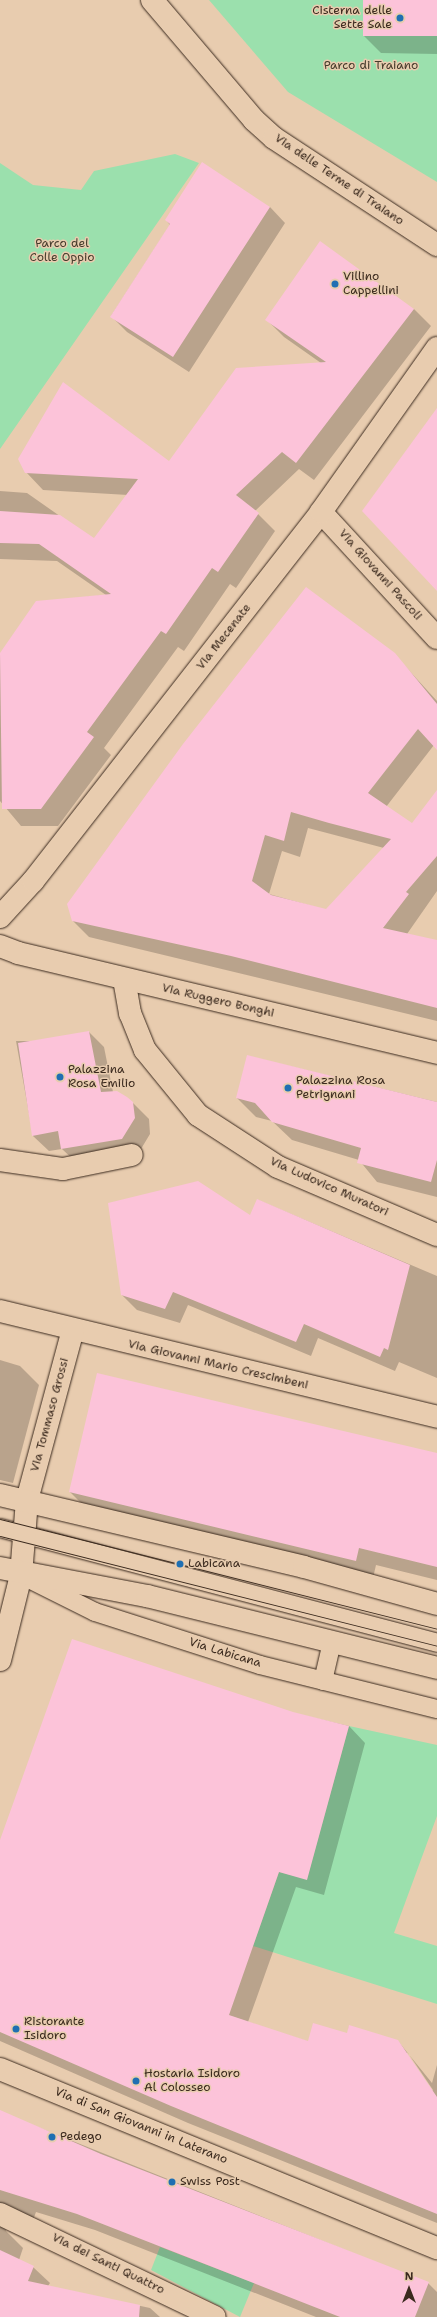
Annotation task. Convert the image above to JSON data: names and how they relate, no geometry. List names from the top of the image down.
{
  "streets": {
    "street": [
      "Via delle Terme di Traiano",
      "Via Giovanni Pascoli",
      "Via Mecenate",
      "Via Ruggero Bonghi",
      "Via Ludovico Muratori",
      "Via Giovanni Mario Crescimbeni",
      "Via Tommaso Grossi",
      "Via Labicana",
      "Via di San Giovanni in Laterano",
      "Via dei Santi Quattro"
    ]
  },
  "crossings": [
    ["Via Giovanni Pascoli", "Via Mecenate"],
    ["Via Ruggero Bonghi", "Via Ludovico Muratori"],
    ["Via Giovanni Mario Crescimbeni", "Via Tommaso Grossi"]
  ],
  "parks": ["Parco di Traiano", "Parco del Colle Oppio"],
  "places": [
    "Cisterna delle Sette Sale",
    "Villino Cappellini",
    "Palazzina Rosa Emilio",
    "Palazzina Rosa Petrignani",
    "Labicana",
    "Ristorante Isidoro",
    "Hostaria Isidoro Al Colosseo",
    "Pedego",
    "Swiss Post"
  ],
  "north": "top"
}
